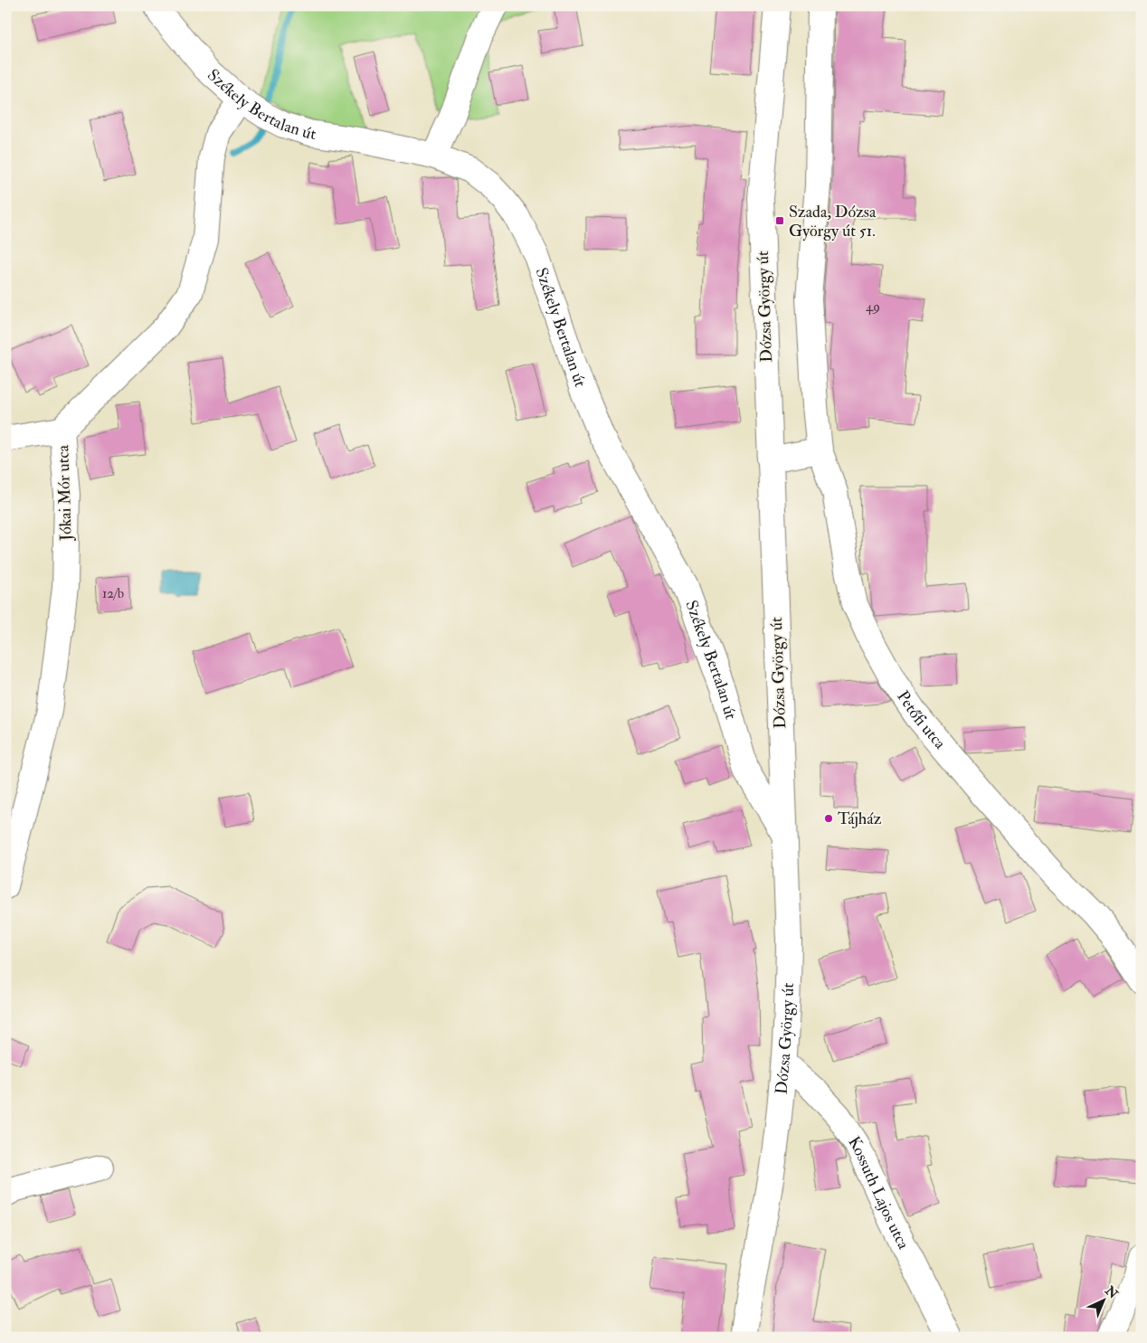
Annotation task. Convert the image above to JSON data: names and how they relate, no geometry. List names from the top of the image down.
{
  "streets": {
    "street": [
      "Székely Bertalan út",
      "Dózsa György út",
      "Jókai Mór utca",
      "Petőfi utca",
      "Kossuth Lajos utca"
    ]
  },
  "crossings": [
    ["Székely Bertalan út", "Dózsa György út"],
    ["Székely Bertalan út", "Jókai Mór utca"],
    ["Dózsa György út", "Kossuth Lajos utca"]
  ],
  "places": {
    "transit": ["Szada, Dózsa György út 51."],
    "other": ["Tájház"]
  },
  "house_numbers": ["49", "12/b"],
  "north": "top right"
}
